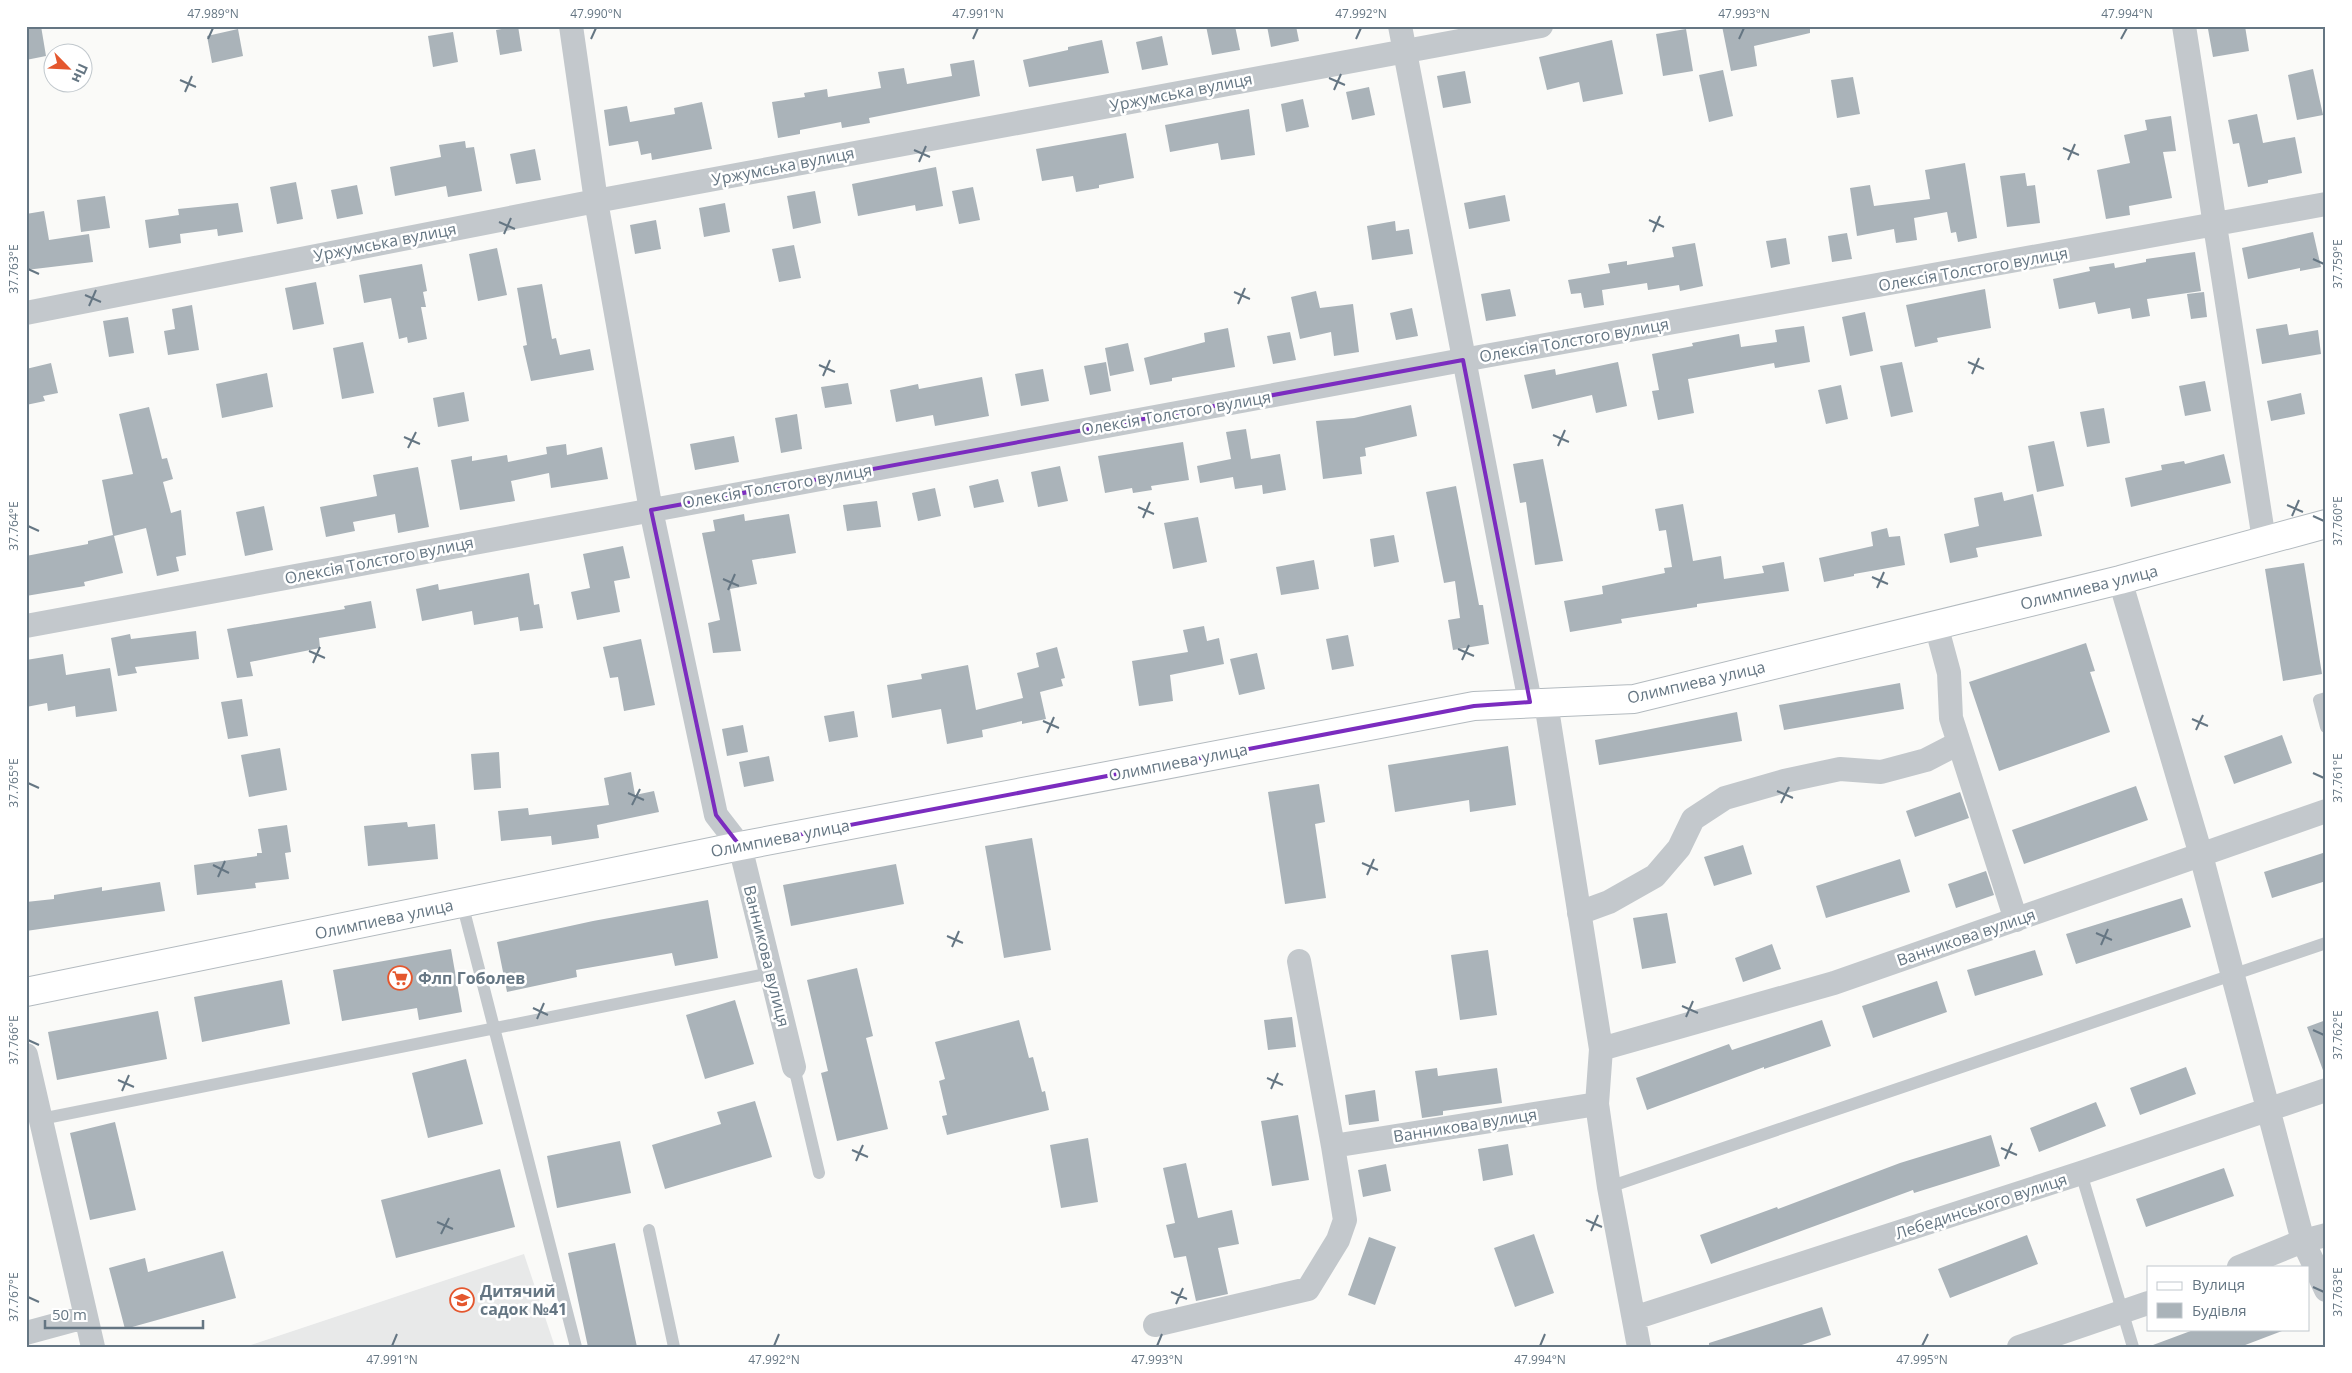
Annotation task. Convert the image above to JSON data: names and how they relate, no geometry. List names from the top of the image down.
{
  "streets": {
    "main road": ["Олимпиева улица"],
    "street": [
      "Уржумська вулиця",
      "Олексія Толстого вулиця",
      "Ванникова вулиця",
      "Лебединського вулиця"
    ]
  },
  "crossings": [
    ["Олимпиева улица", "Ванникова вулиця"]
  ],
  "places": {
    "supermarket": ["Флп Гоболев"],
    "school or university": ["Дитячий садок №41"]
  },
  "legend": ["Вулиця", "Будівля"],
  "scale_bar": "50 m",
  "north": "bottom right",
  "coordinates": [
    "47.989°N",
    "47.990°N",
    "47.991°N",
    "47.992°N",
    "47.993°N",
    "47.994°N",
    "37.759°E",
    "37.763°E",
    "37.760°E",
    "37.764°E",
    "37.761°E",
    "37.765°E",
    "37.762°E",
    "37.766°E",
    "37.767°E",
    "47.995°N"
  ]
}
